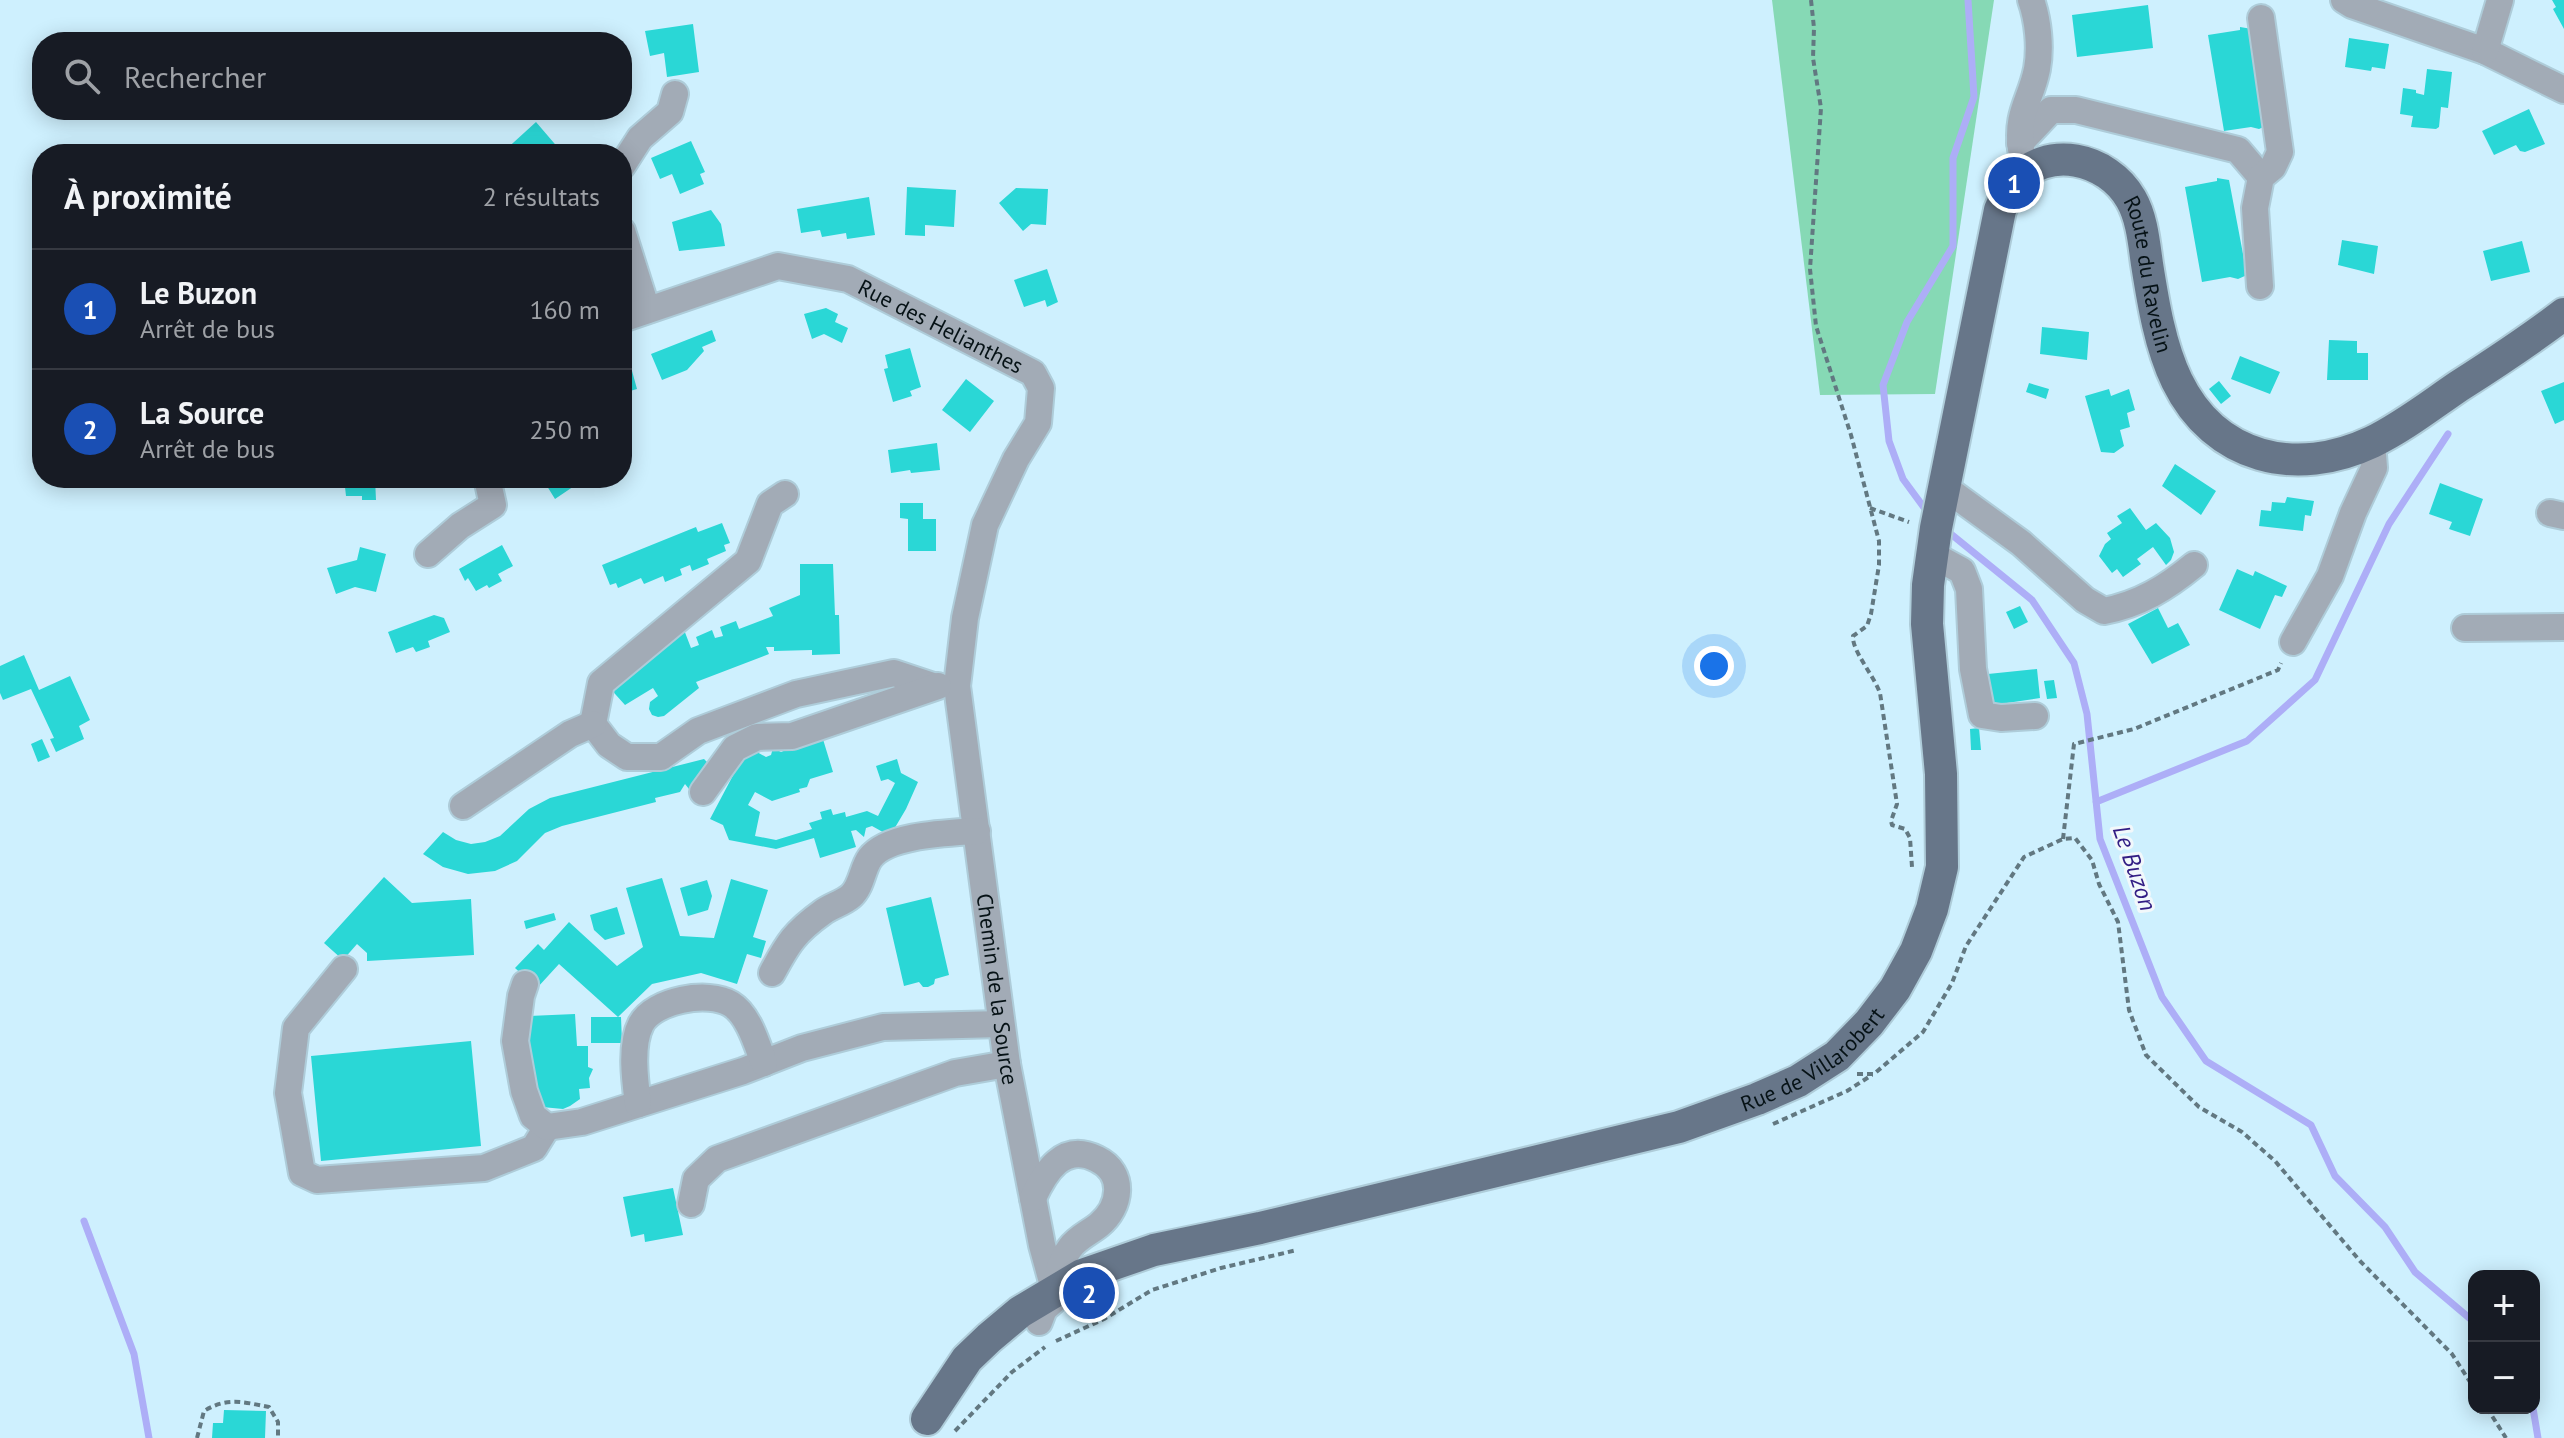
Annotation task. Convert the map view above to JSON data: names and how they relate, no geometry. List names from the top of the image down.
{
  "streets": {
    "main road": ["Route du Ravelin", "Rue de Villarobert"],
    "street": ["Rue des Helianthes", "Chemin de la Source"]
  },
  "crossings": [
    ["Rue des Helianthes", "Chemin de la Source"],
    ["Chemin de la Source", "Rue de Villarobert"]
  ],
  "water": ["Le Buzon"],
  "page": {
    "search": "Rechercher",
    "heading": ["À proximité", "2 résultats"],
    "pins": ["1", "2"],
    "list": [
      {
        "mark": "1",
        "name": "Le Buzon",
        "note": "Arrêt de bus",
        "value": "160 m"
      },
      {
        "mark": "2",
        "name": "La Source",
        "note": "Arrêt de bus",
        "value": "250 m"
      }
    ],
    "map_buttons": ["+", "−"]
  }
}
